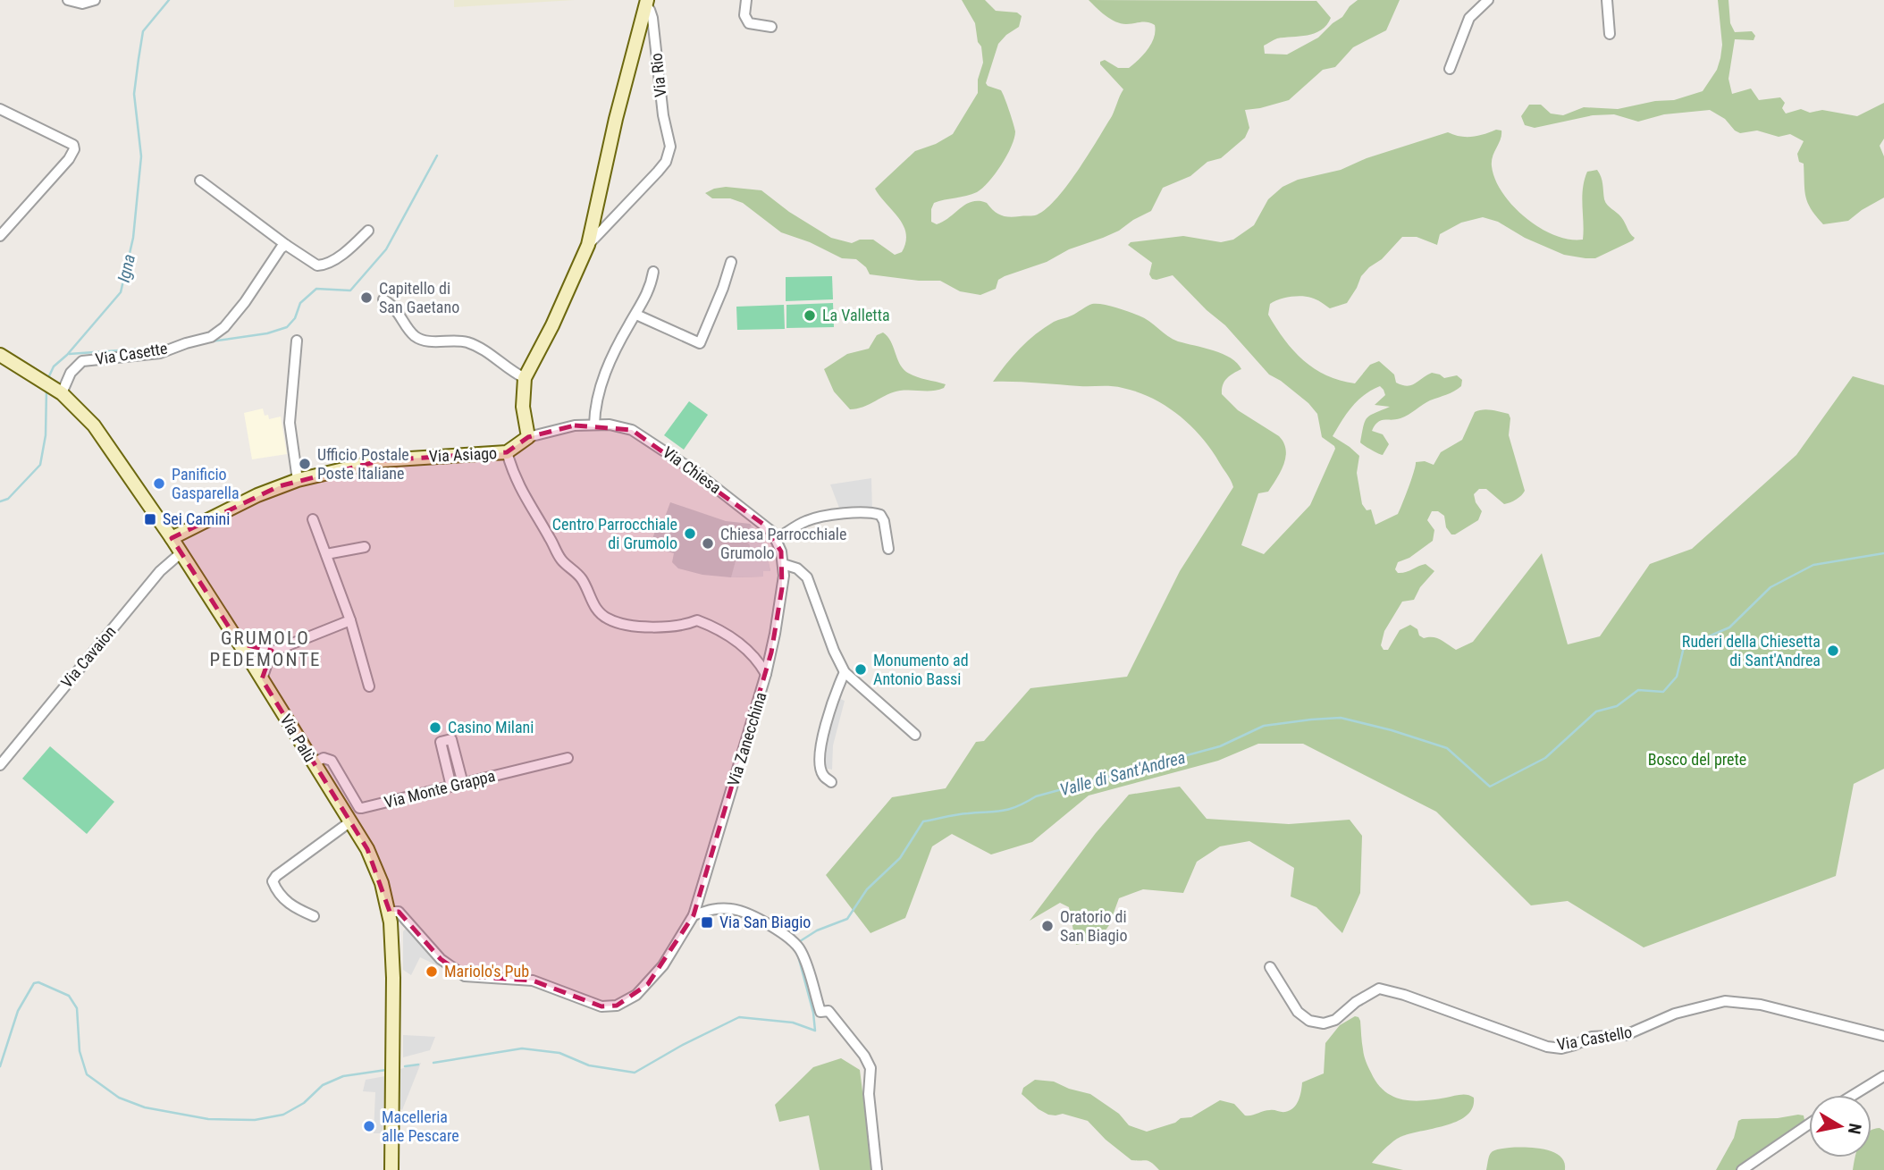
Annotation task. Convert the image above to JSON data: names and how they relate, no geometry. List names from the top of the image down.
{
  "streets": {
    "main road": ["Via Rio", "Via Asiago", "Via Palù"],
    "street": [
      "Via Casette",
      "Via Chiesa",
      "Via Cavaion",
      "Via Zanecchina",
      "Via Monte Grappa",
      "Via Castello"
    ]
  },
  "crossings": [
    ["Via Casette", "Via Palù"],
    ["Via Asiago", "Via Chiesa"],
    ["Via Asiago", "Via Palù"],
    ["Via Asiago", "Via Zanecchina"],
    ["Via Cavaion", "Via Palù"],
    ["Via Palù", "Via Monte Grappa"]
  ],
  "districts": ["GRUMOLO PEDEMONTE"],
  "water": ["Igna", "Valle di Sant'Andrea"],
  "parks": ["Bosco del prete"],
  "places": {
    "other": [
      "Capitello di San Gaetano",
      "La Valletta",
      "Ufficio Postale Poste Italiane",
      "Panificio Gasparella",
      "Centro Parrocchiale di Grumolo",
      "Chiesa Parrocchiale Grumolo",
      "Ruderi della Chiesetta di Sant'Andrea",
      "Monumento ad Antonio Bassi",
      "Casino Milani",
      "Oratorio di San Biagio",
      "Mariolo's Pub",
      "Macelleria alle Pescare"
    ],
    "transit": ["Sei Camini", "Via San Biagio"]
  },
  "north": "right"
}
